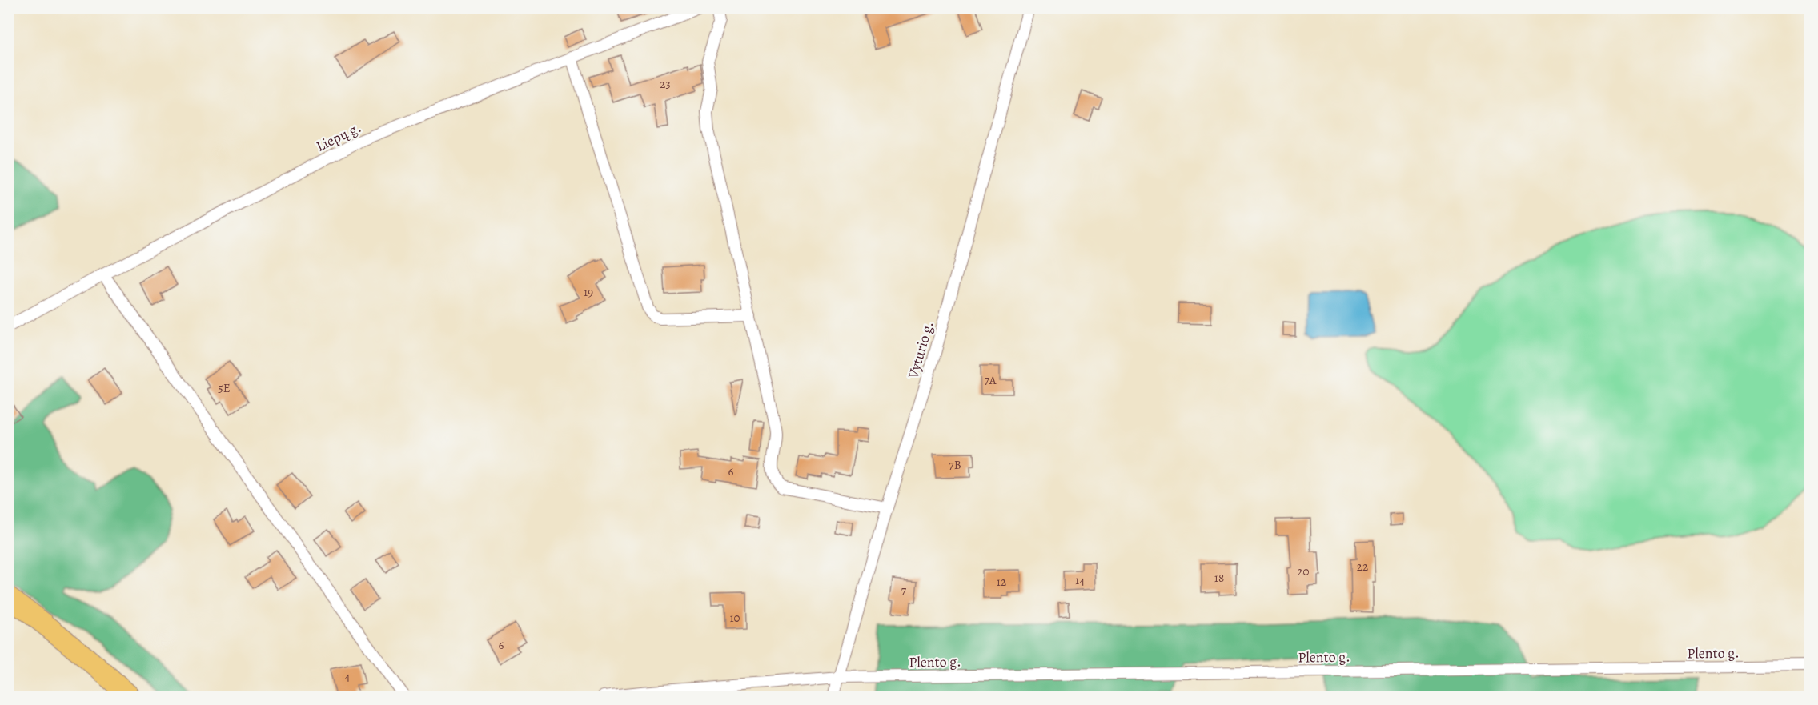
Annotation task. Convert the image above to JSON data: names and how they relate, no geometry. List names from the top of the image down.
{
  "streets": {
    "street": ["Liepų g.", "Vyturio g.", "Plento g."]
  },
  "crossings": [
    ["Vyturio g.", "Plento g."]
  ],
  "house_numbers": [
    "23",
    "19",
    "7A",
    "5E",
    "7B",
    "6",
    "22",
    "20",
    "18",
    "14",
    "12",
    "7",
    "10",
    "6",
    "4"
  ]
}
